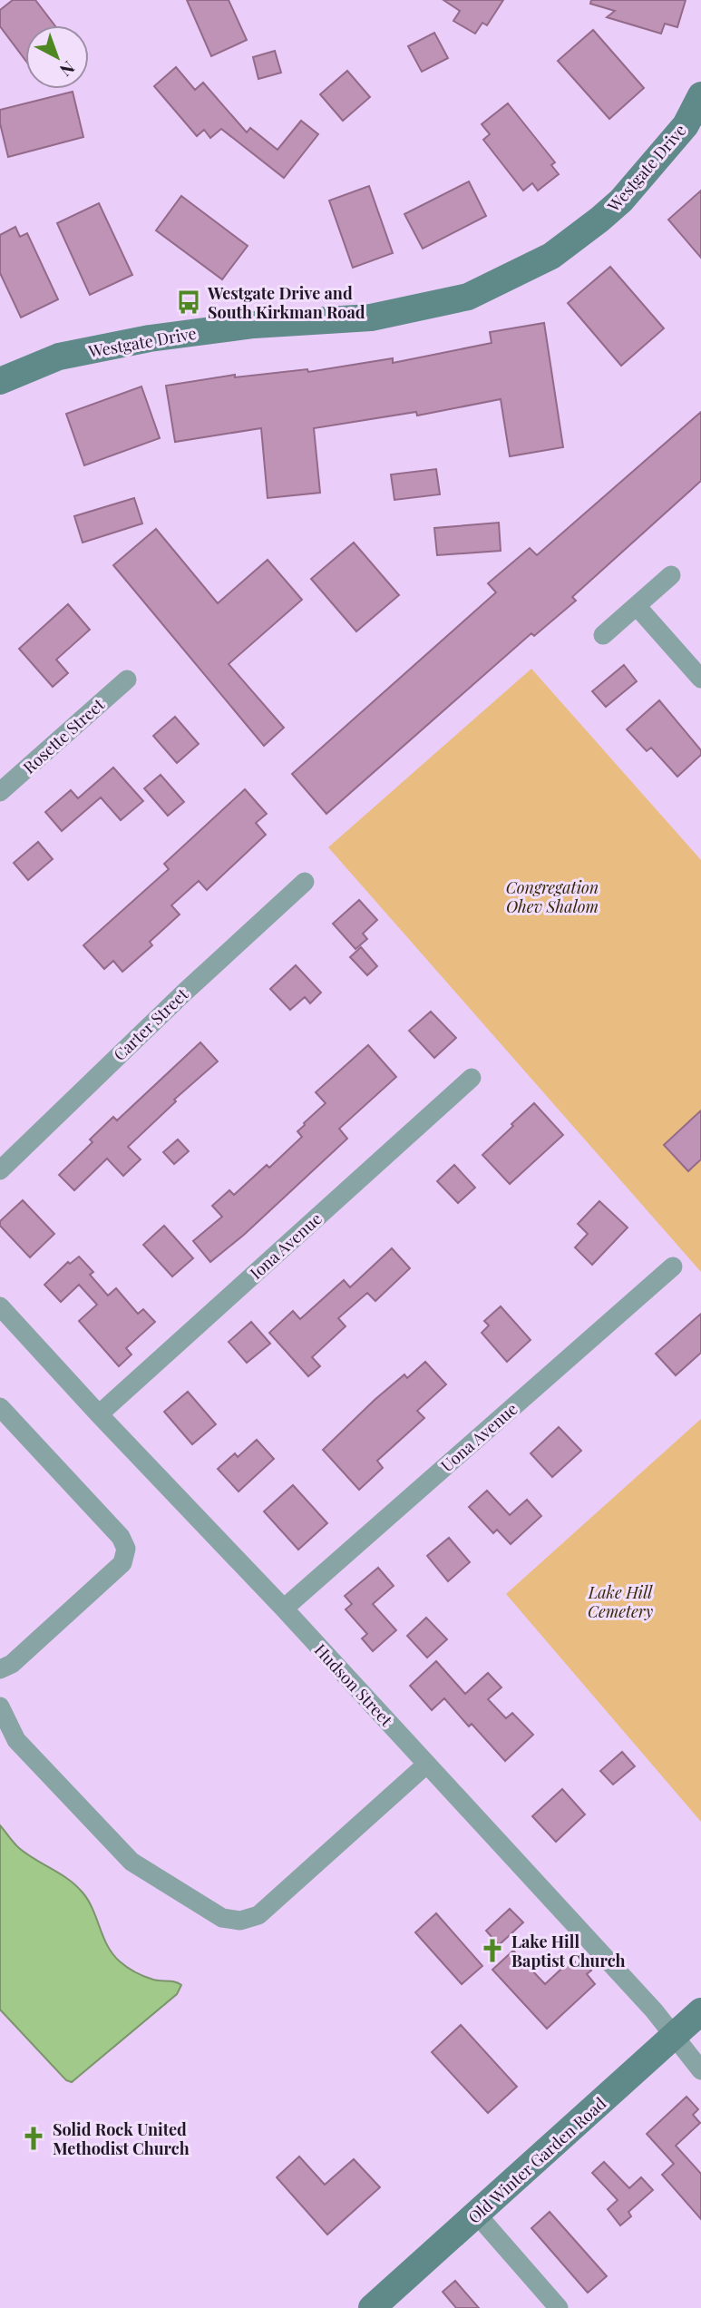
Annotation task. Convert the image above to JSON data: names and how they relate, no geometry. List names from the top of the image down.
{
  "streets": {
    "street": [
      "Westgate Drive",
      "Rosette Street",
      "Carter Street",
      "Iona Avenue",
      "Uona Avenue",
      "Hudson Street",
      "Old Winter Garden Road"
    ]
  },
  "crossings": [
    ["Iona Avenue", "Hudson Street"],
    ["Uona Avenue", "Hudson Street"],
    ["Hudson Street", "Old Winter Garden Road"]
  ],
  "parks": ["Congregation Ohev Shalom", "Lake Hill Cemetery"],
  "places": {
    "bus stop": ["Westgate Drive and South Kirkman Road"],
    "church": ["Lake Hill Baptist Church", "Solid Rock United Methodist Church"]
  },
  "north": "bottom right"
}
